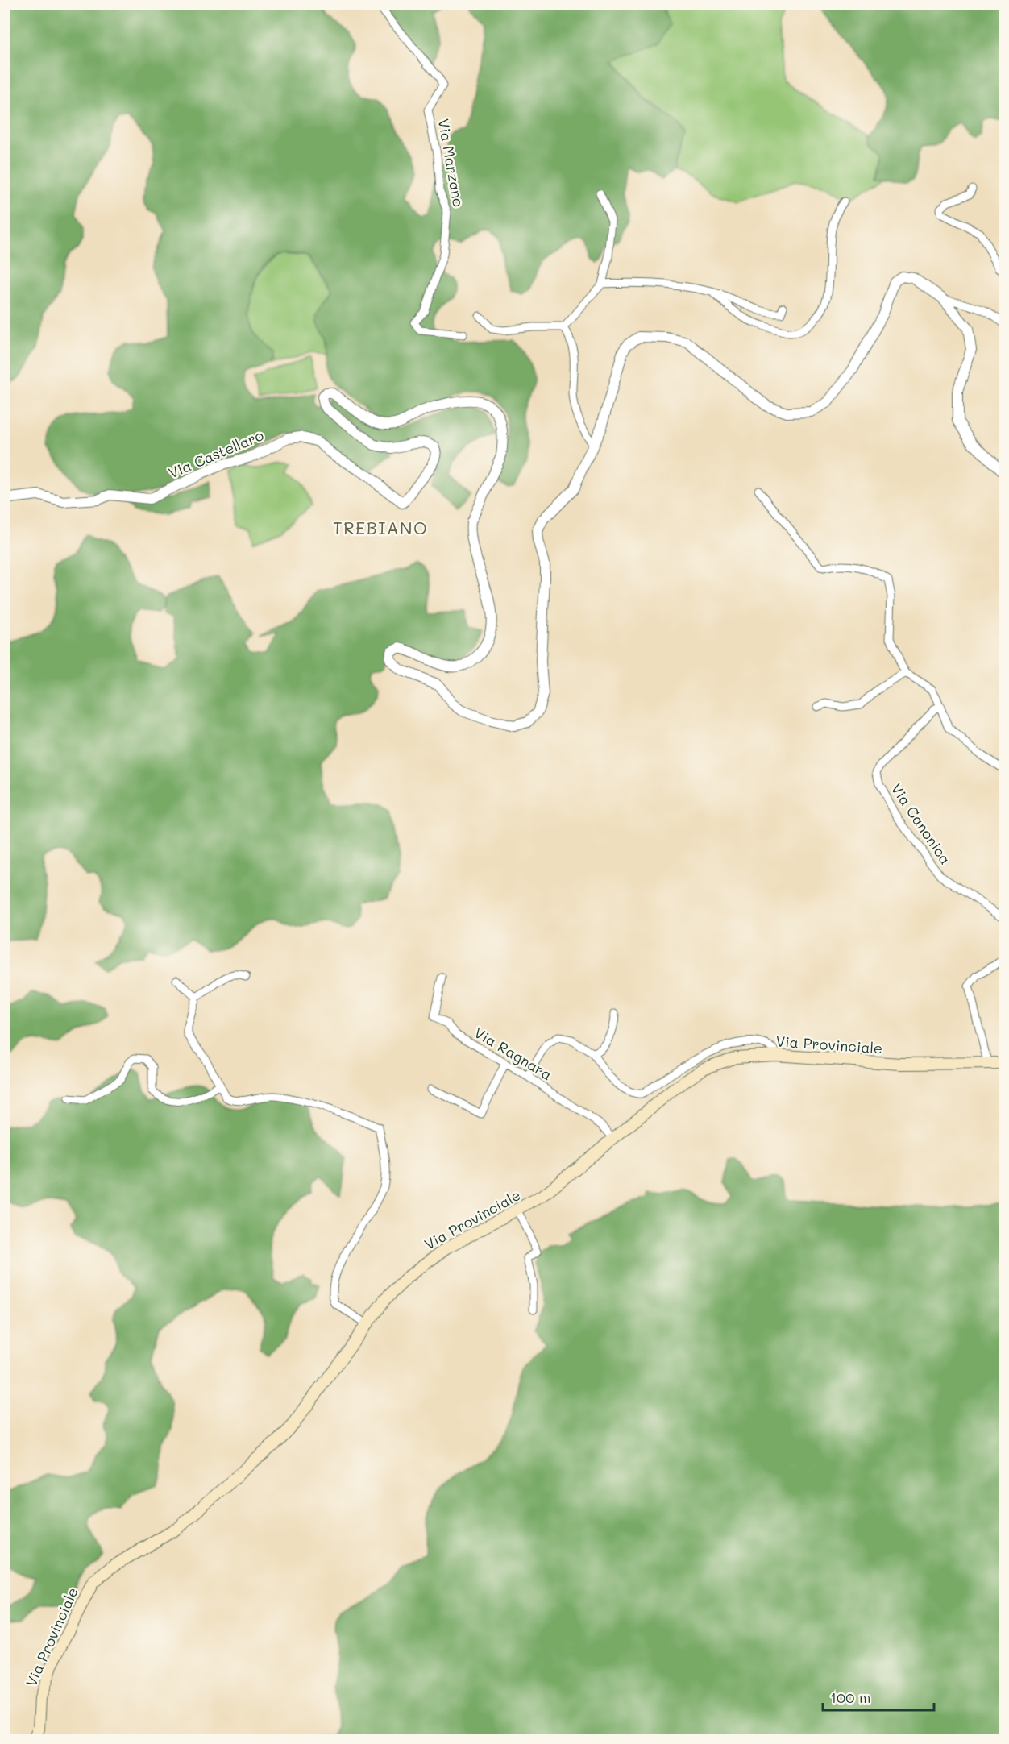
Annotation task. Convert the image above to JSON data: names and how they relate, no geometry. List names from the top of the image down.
{
  "streets": {
    "main road": ["Via Provinciale"],
    "street": [
      "Via Marzano",
      "Via Castellaro",
      "Via Canonica",
      "Via Ragnara"
    ]
  },
  "crossings": [
    ["Via Provinciale", "Via Ragnara"]
  ],
  "districts": ["TREBIANO"],
  "scale_bar": "100 m"
}
